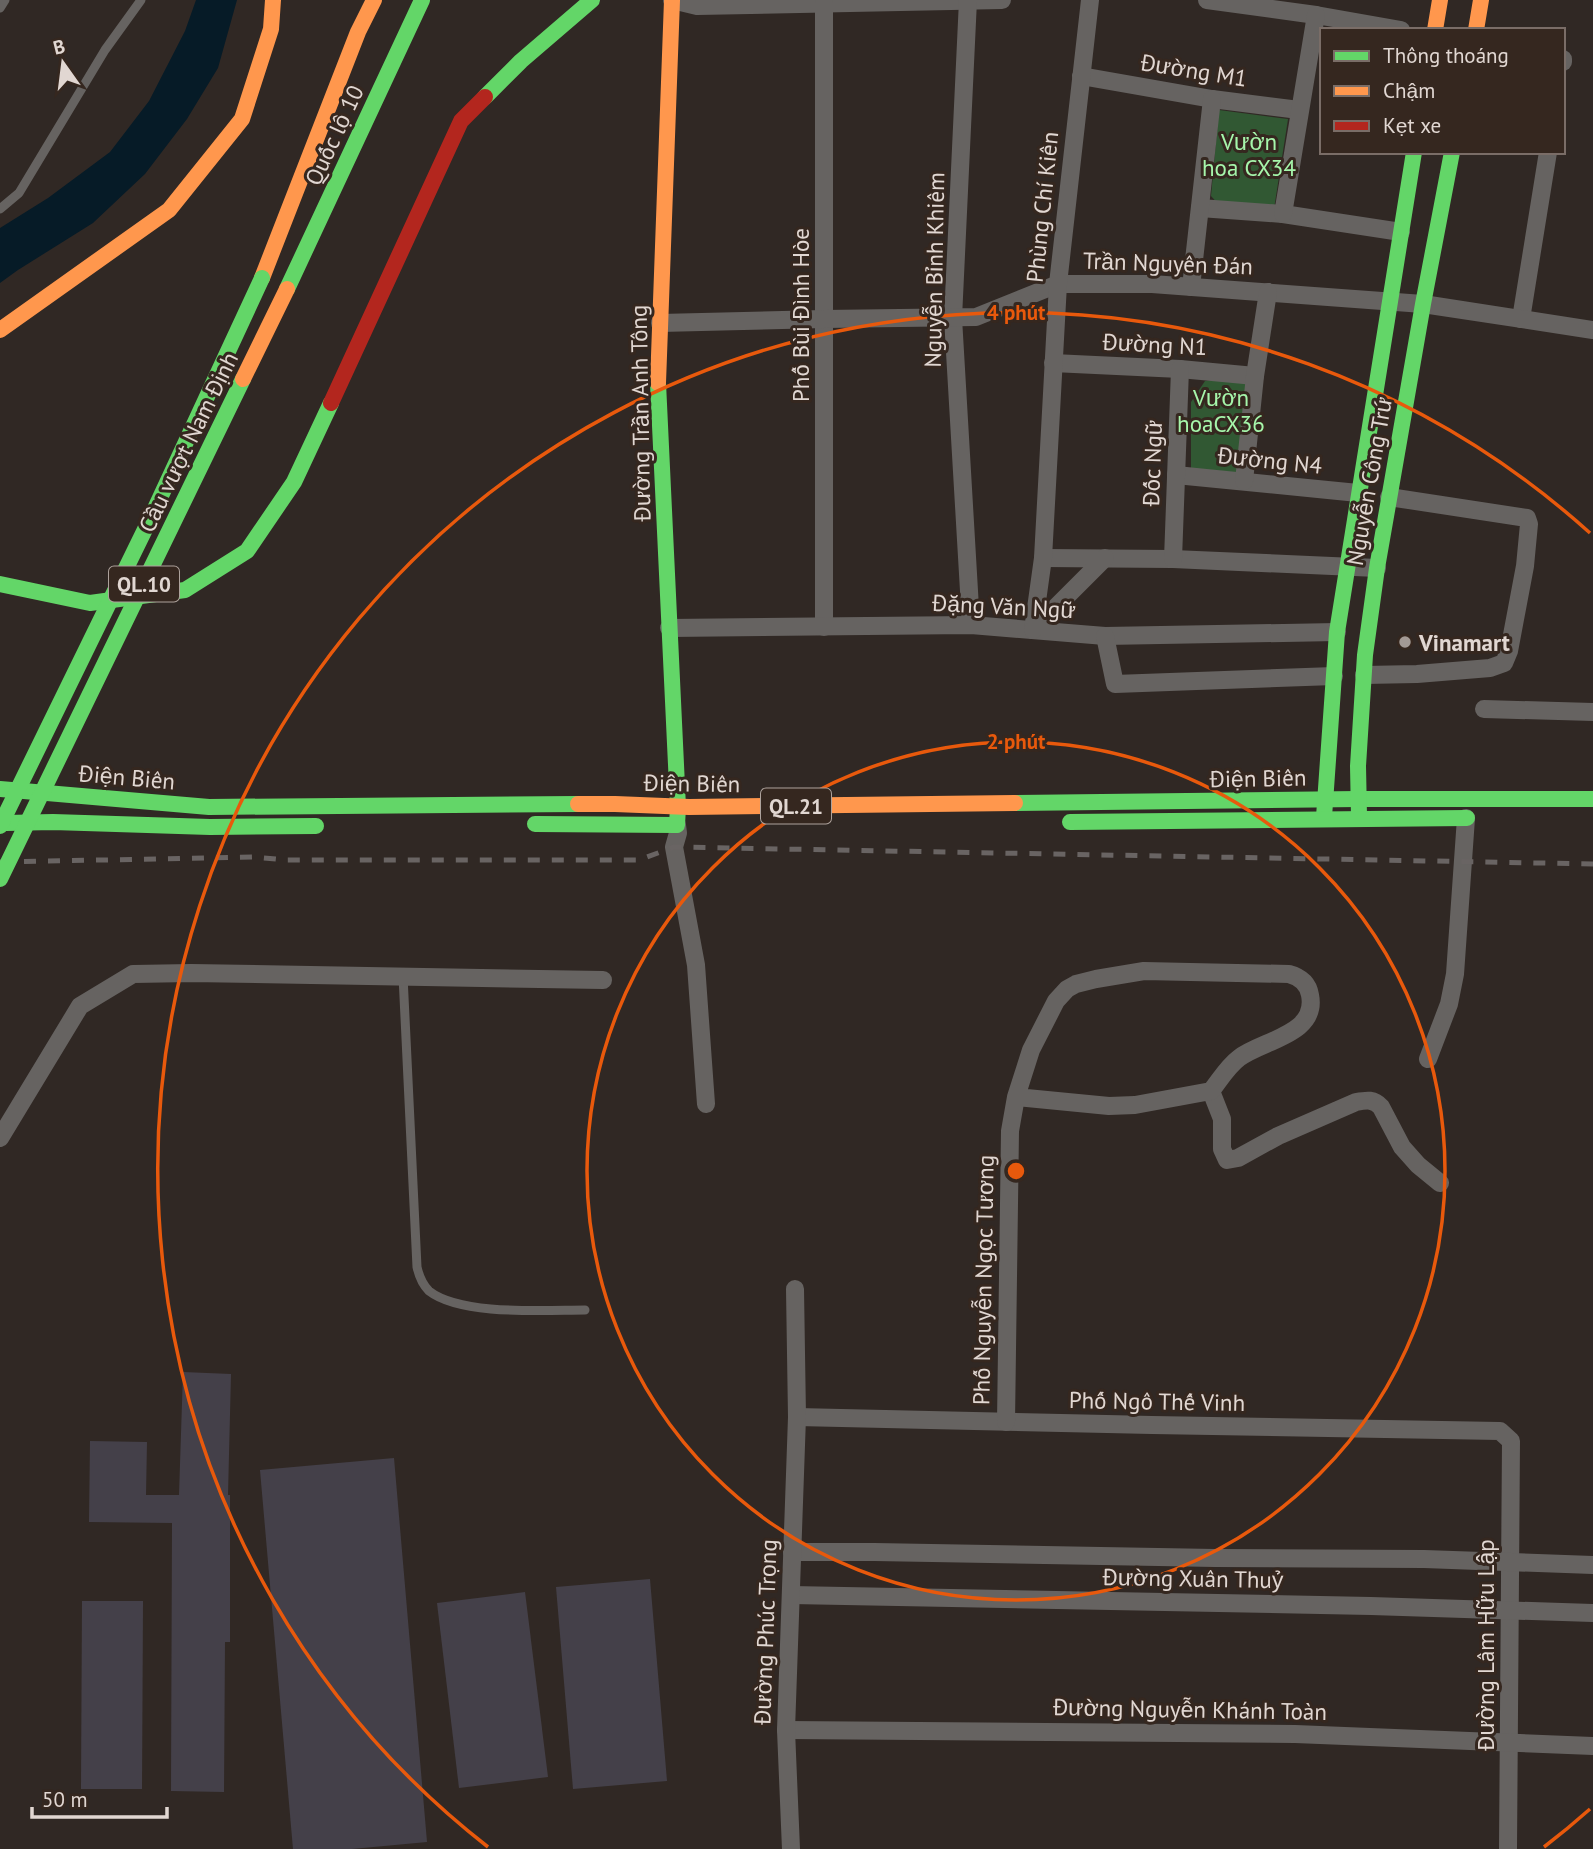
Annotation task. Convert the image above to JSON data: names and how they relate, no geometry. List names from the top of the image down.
{
  "streets": {
    "main road": [
      "Quốc lộ 10",
      "Đường Trần Anh Tông",
      "Cầu vượt Nam Định",
      "Nguyễn Công Trứ",
      "QL.10",
      "Điện Biên",
      "QL.21"
    ],
    "street": [
      "Đường M1",
      "Phùng Chí Kiên",
      "Trần Nguyên Đán",
      "Nguyễn Bỉnh Khiêm",
      "Phố Bùi Đình Hòe",
      "Đường N1",
      "Đường N4",
      "Đốc Ngữ",
      "Đặng Văn Ngữ",
      "Phố Nguyễn Ngọc Tương",
      "Phố Ngô Thế Vinh",
      "Đường Xuân Thuỷ",
      "Đường Phúc Trọng",
      "Đường Lâm Hữu Lập",
      "Đường Nguyễn Khánh Toàn"
    ]
  },
  "crossings": [
    ["Đường M1", "Phùng Chí Kiên"],
    ["Quốc lộ 10", "Cầu vượt Nam Định"],
    ["Phùng Chí Kiên", "Trần Nguyên Đán"],
    ["Phùng Chí Kiên", "Đường N1"],
    ["Phùng Chí Kiên", "Đặng Văn Ngữ"],
    ["Trần Nguyên Đán", "Nguyễn Bỉnh Khiêm"],
    ["Trần Nguyên Đán", "Phố Bùi Đình Hòe"],
    ["Trần Nguyên Đán", "Đường Trần Anh Tông"],
    ["Trần Nguyên Đán", "Nguyễn Công Trứ"],
    ["Nguyễn Bỉnh Khiêm", "Đặng Văn Ngữ"],
    ["Phố Bùi Đình Hòe", "Đặng Văn Ngữ"],
    ["Đường N1", "Đốc Ngữ"],
    ["Đường Trần Anh Tông", "Đặng Văn Ngữ"],
    ["Đường Trần Anh Tông", "Điện Biên"],
    ["Cầu vượt Nam Định", "Điện Biên"],
    ["Đường N4", "Đốc Ngữ"],
    ["Đường N4", "Nguyễn Công Trứ"],
    ["Nguyễn Công Trứ", "Đặng Văn Ngữ"],
    ["Nguyễn Công Trứ", "Điện Biên"],
    ["Phố Nguyễn Ngọc Tương", "Phố Ngô Thế Vinh"],
    ["Phố Ngô Thế Vinh", "Đường Phúc Trọng"],
    ["Phố Ngô Thế Vinh", "Đường Lâm Hữu Lập"],
    ["Đường Xuân Thuỷ", "Đường Phúc Trọng"],
    ["Đường Xuân Thuỷ", "Đường Lâm Hữu Lập"],
    ["Đường Phúc Trọng", "Đường Nguyễn Khánh Toàn"],
    ["Đường Lâm Hữu Lập", "Đường Nguyễn Khánh Toàn"]
  ],
  "parks": ["Vườn hoa CX34", "Vườn hoaCX36"],
  "places": ["Vinamart"],
  "legend": ["Thông thoáng", "Chậm", "Kẹt xe"],
  "scale_bar": "50 m",
  "north": "top",
  "rings": ["4 phút", "2 phút"]
}
